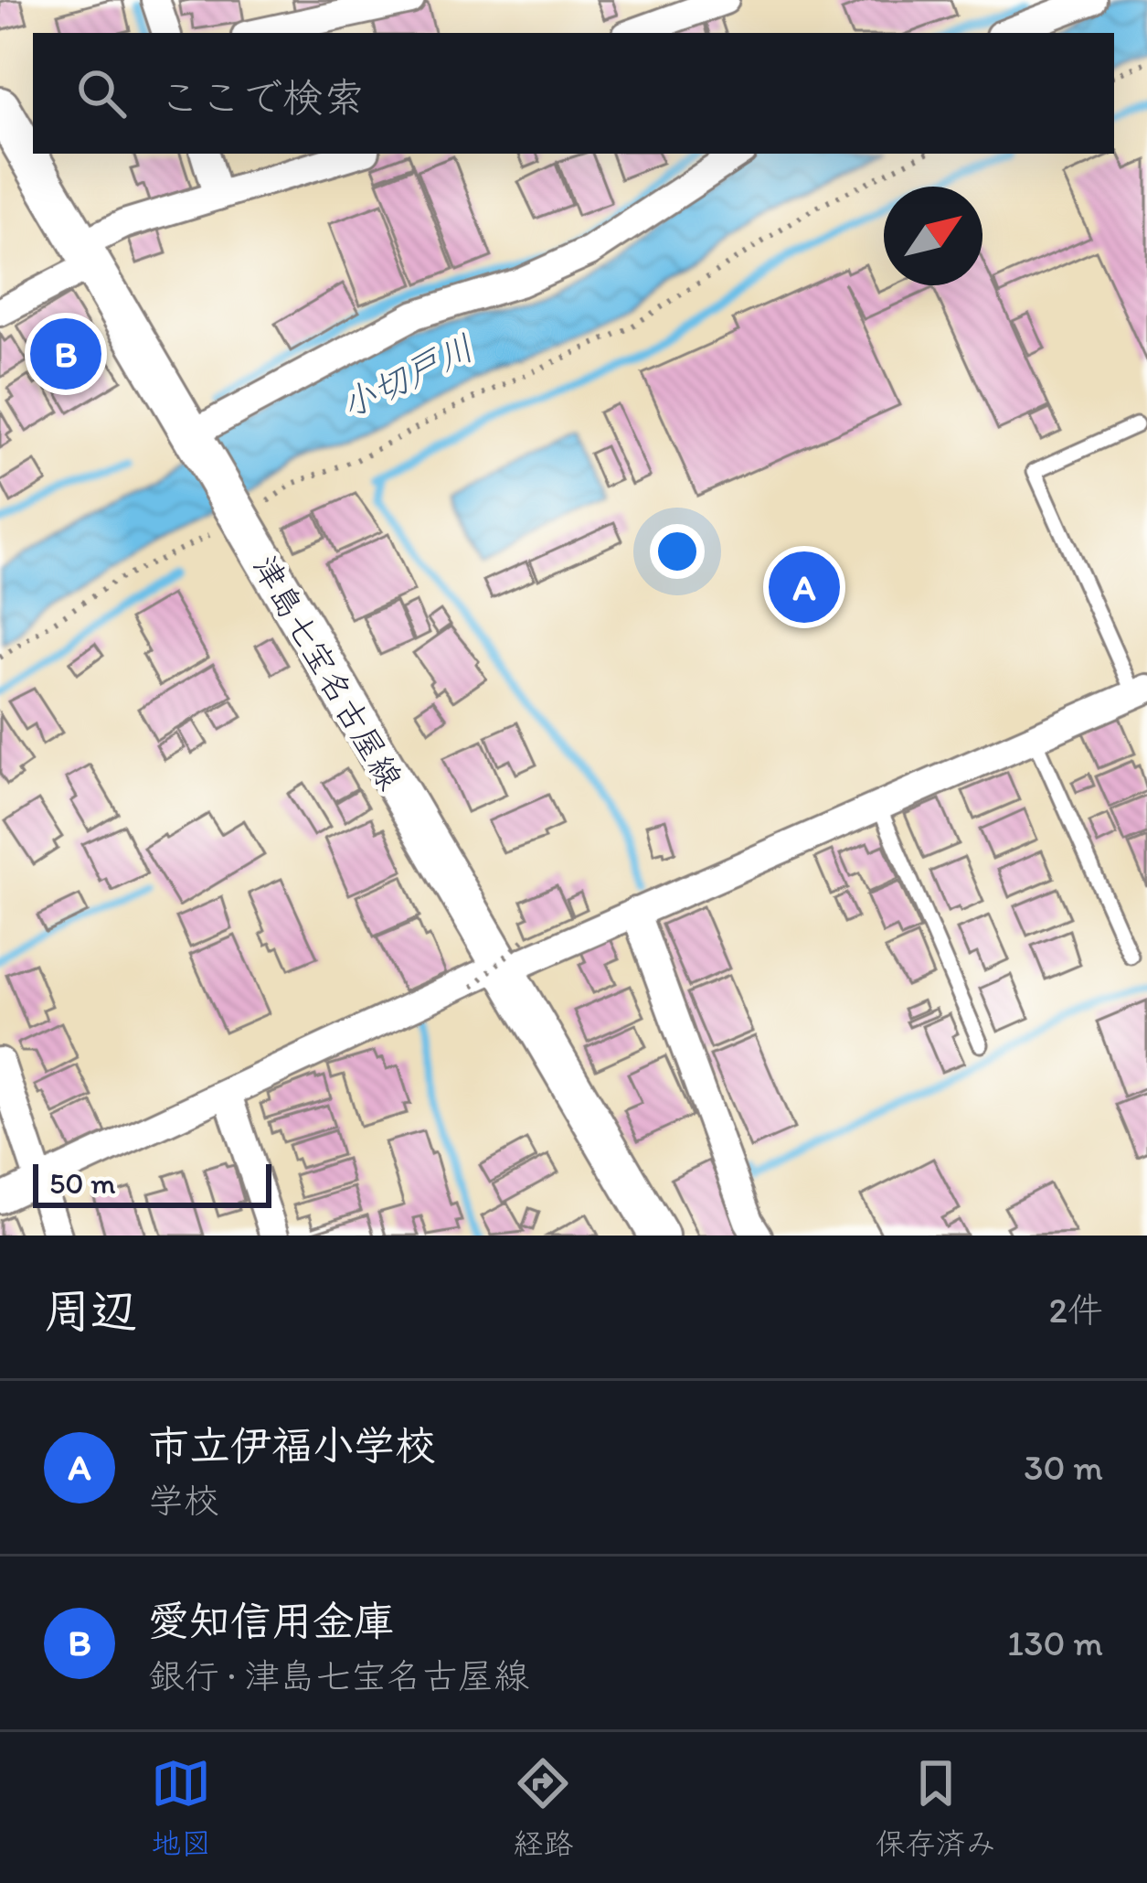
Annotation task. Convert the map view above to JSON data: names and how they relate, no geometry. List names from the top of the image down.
{
  "streets": {
    "main road": ["津島七宝名古屋線"]
  },
  "water": ["小切戸川"],
  "scale_bar": "50 m",
  "north": "top right",
  "page": {
    "search": "ここで検索",
    "pins": ["B", "A"],
    "scale": "50 m",
    "heading": ["周辺", "2件"],
    "list": [
      {
        "mark": "A",
        "name": "市立伊福小学校",
        "note": "学校",
        "value": "30 m"
      },
      {
        "mark": "B",
        "name": "愛知信用金庫",
        "note": "銀行 · 津島七宝名古屋線",
        "value": "130 m"
      }
    ],
    "nav": ["地図", "経路", "保存済み"]
  }
}
